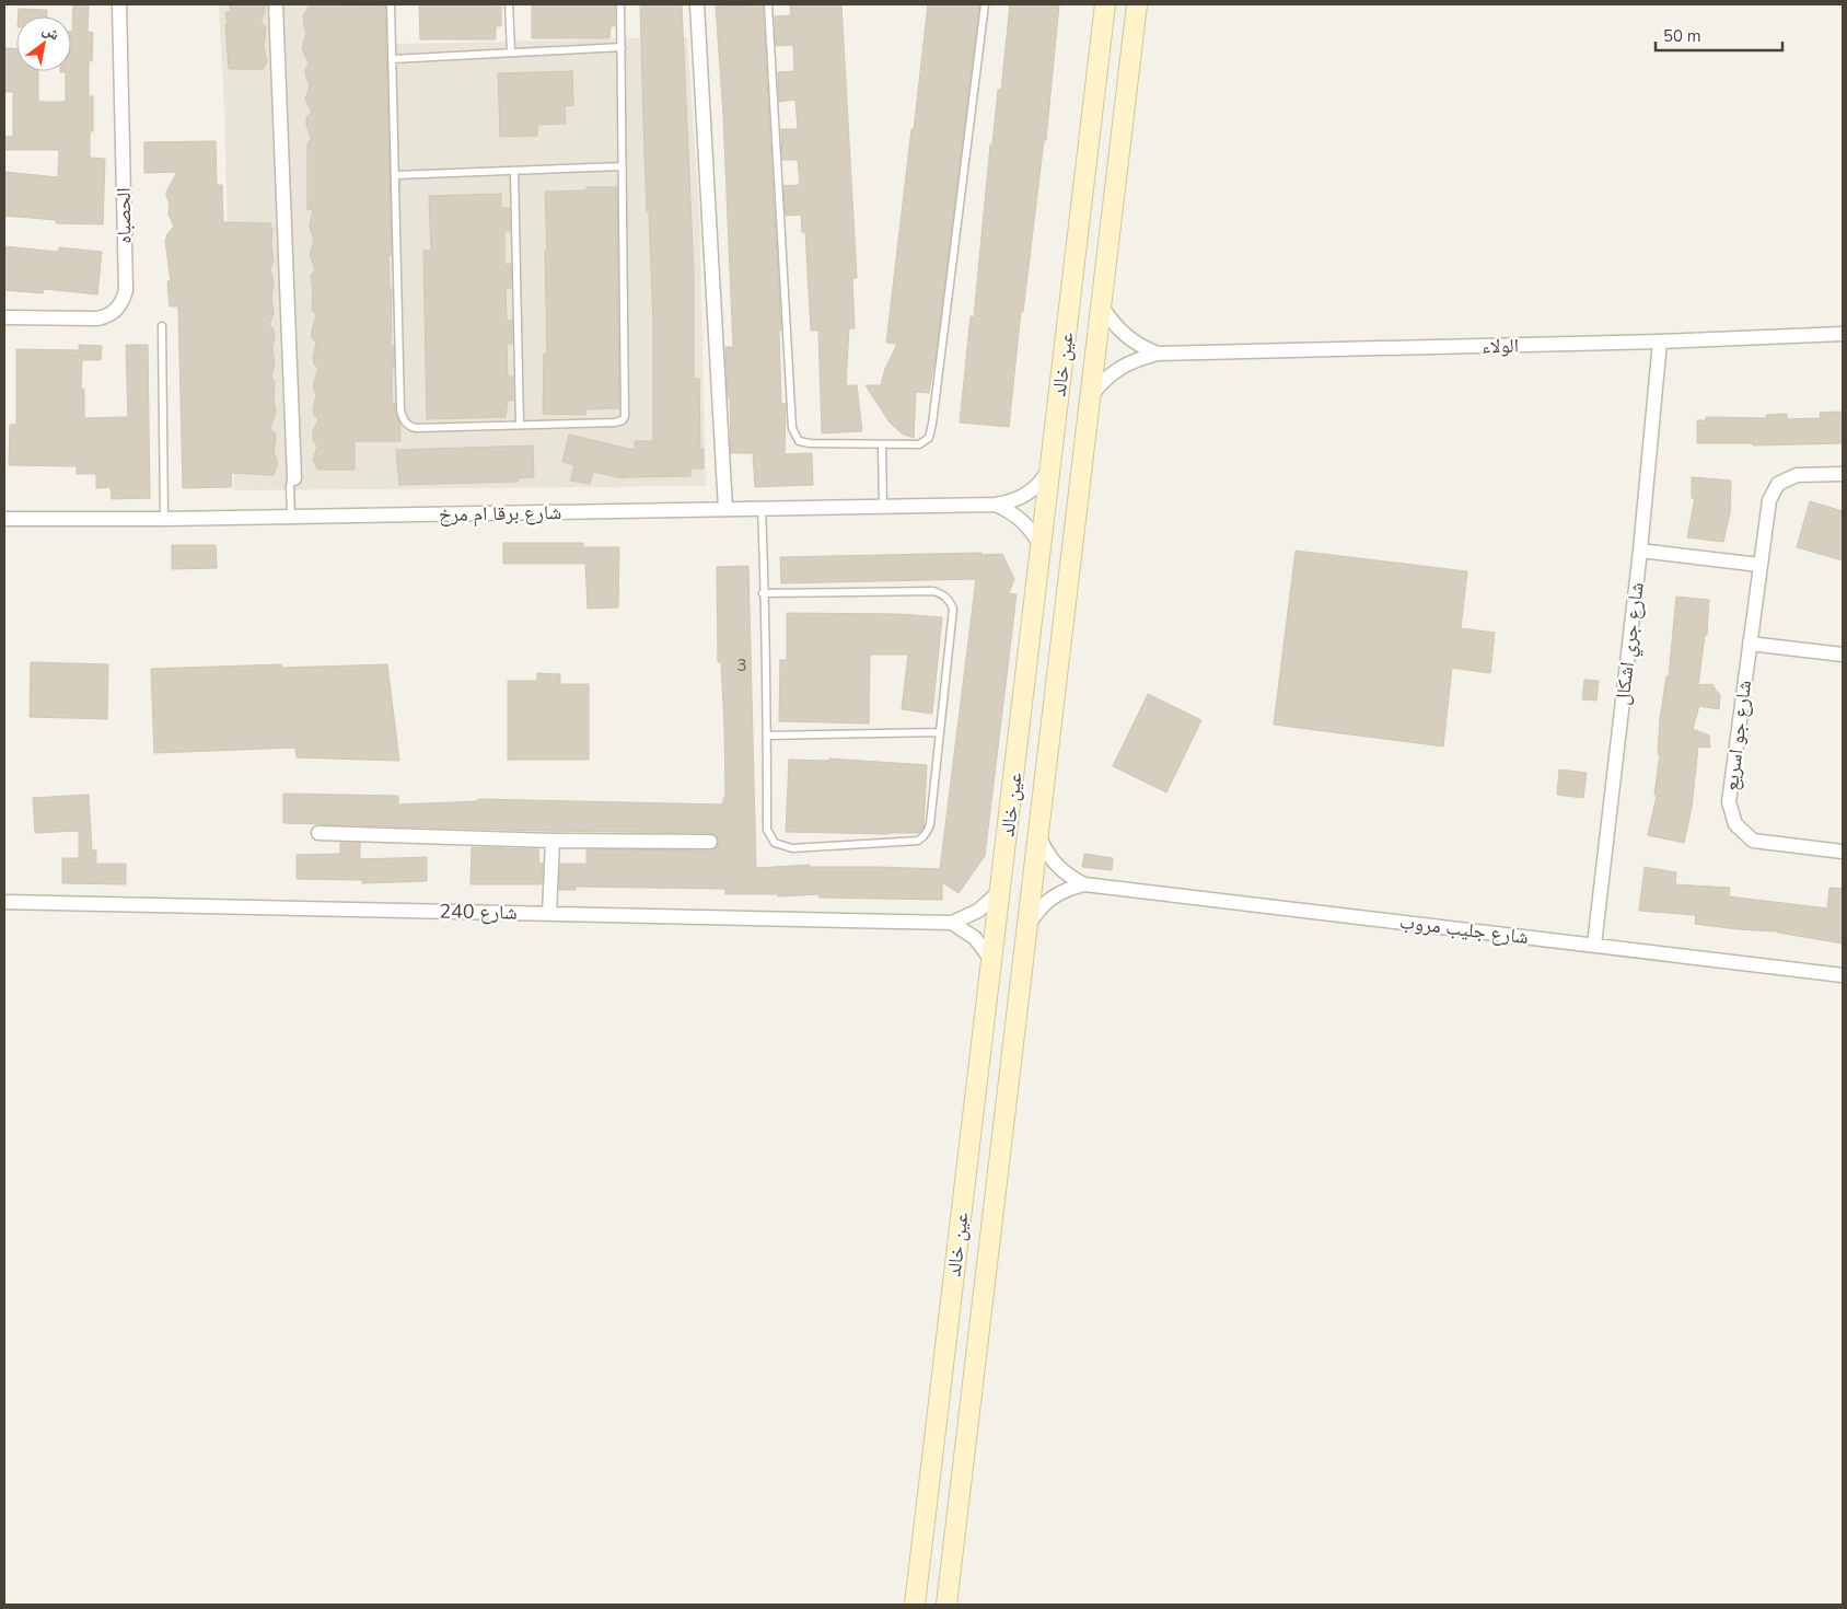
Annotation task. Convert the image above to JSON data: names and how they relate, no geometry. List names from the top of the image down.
{
  "streets": {
    "street": [
      "الحصباه",
      "الولاء",
      "عين خالد",
      "شارع برقا ام مرخ",
      "شارع جري اشكال",
      "شارع جو اسريع",
      "شارع 240",
      "شارع جليب مروب"
    ]
  },
  "crossings": [
    ["الولاء", "عين خالد"],
    ["الولاء", "شارع جري اشكال"],
    ["عين خالد", "شارع برقا ام مرخ"],
    ["عين خالد", "شارع 240"],
    ["عين خالد", "شارع جليب مروب"],
    ["شارع جري اشكال", "شارع جليب مروب"]
  ],
  "house_numbers": ["3"],
  "scale_bar": "50 m",
  "north": "top right"
}
